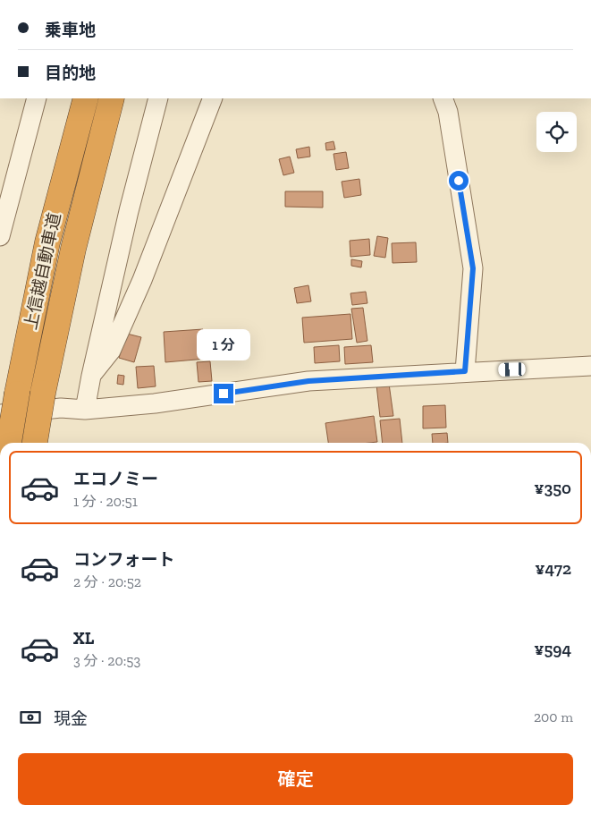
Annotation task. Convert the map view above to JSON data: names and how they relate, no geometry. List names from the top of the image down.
{
  "streets": {
    "highway": ["上信越自動車道"]
  },
  "page": {
    "banner": ["乗車地", "目的地"],
    "bubble": "1 分",
    "list": [
      {
        "name": "エコノミー",
        "note": "1 分 · 20:51",
        "value": "¥350"
      },
      {
        "name": "コンフォート",
        "note": "2 分 · 20:52",
        "value": "¥472"
      },
      {
        "name": "XL",
        "note": "3 分 · 20:53",
        "value": "¥594"
      }
    ],
    "pay": ["現金", "200 m"],
    "buttons": "確定"
  }
}
